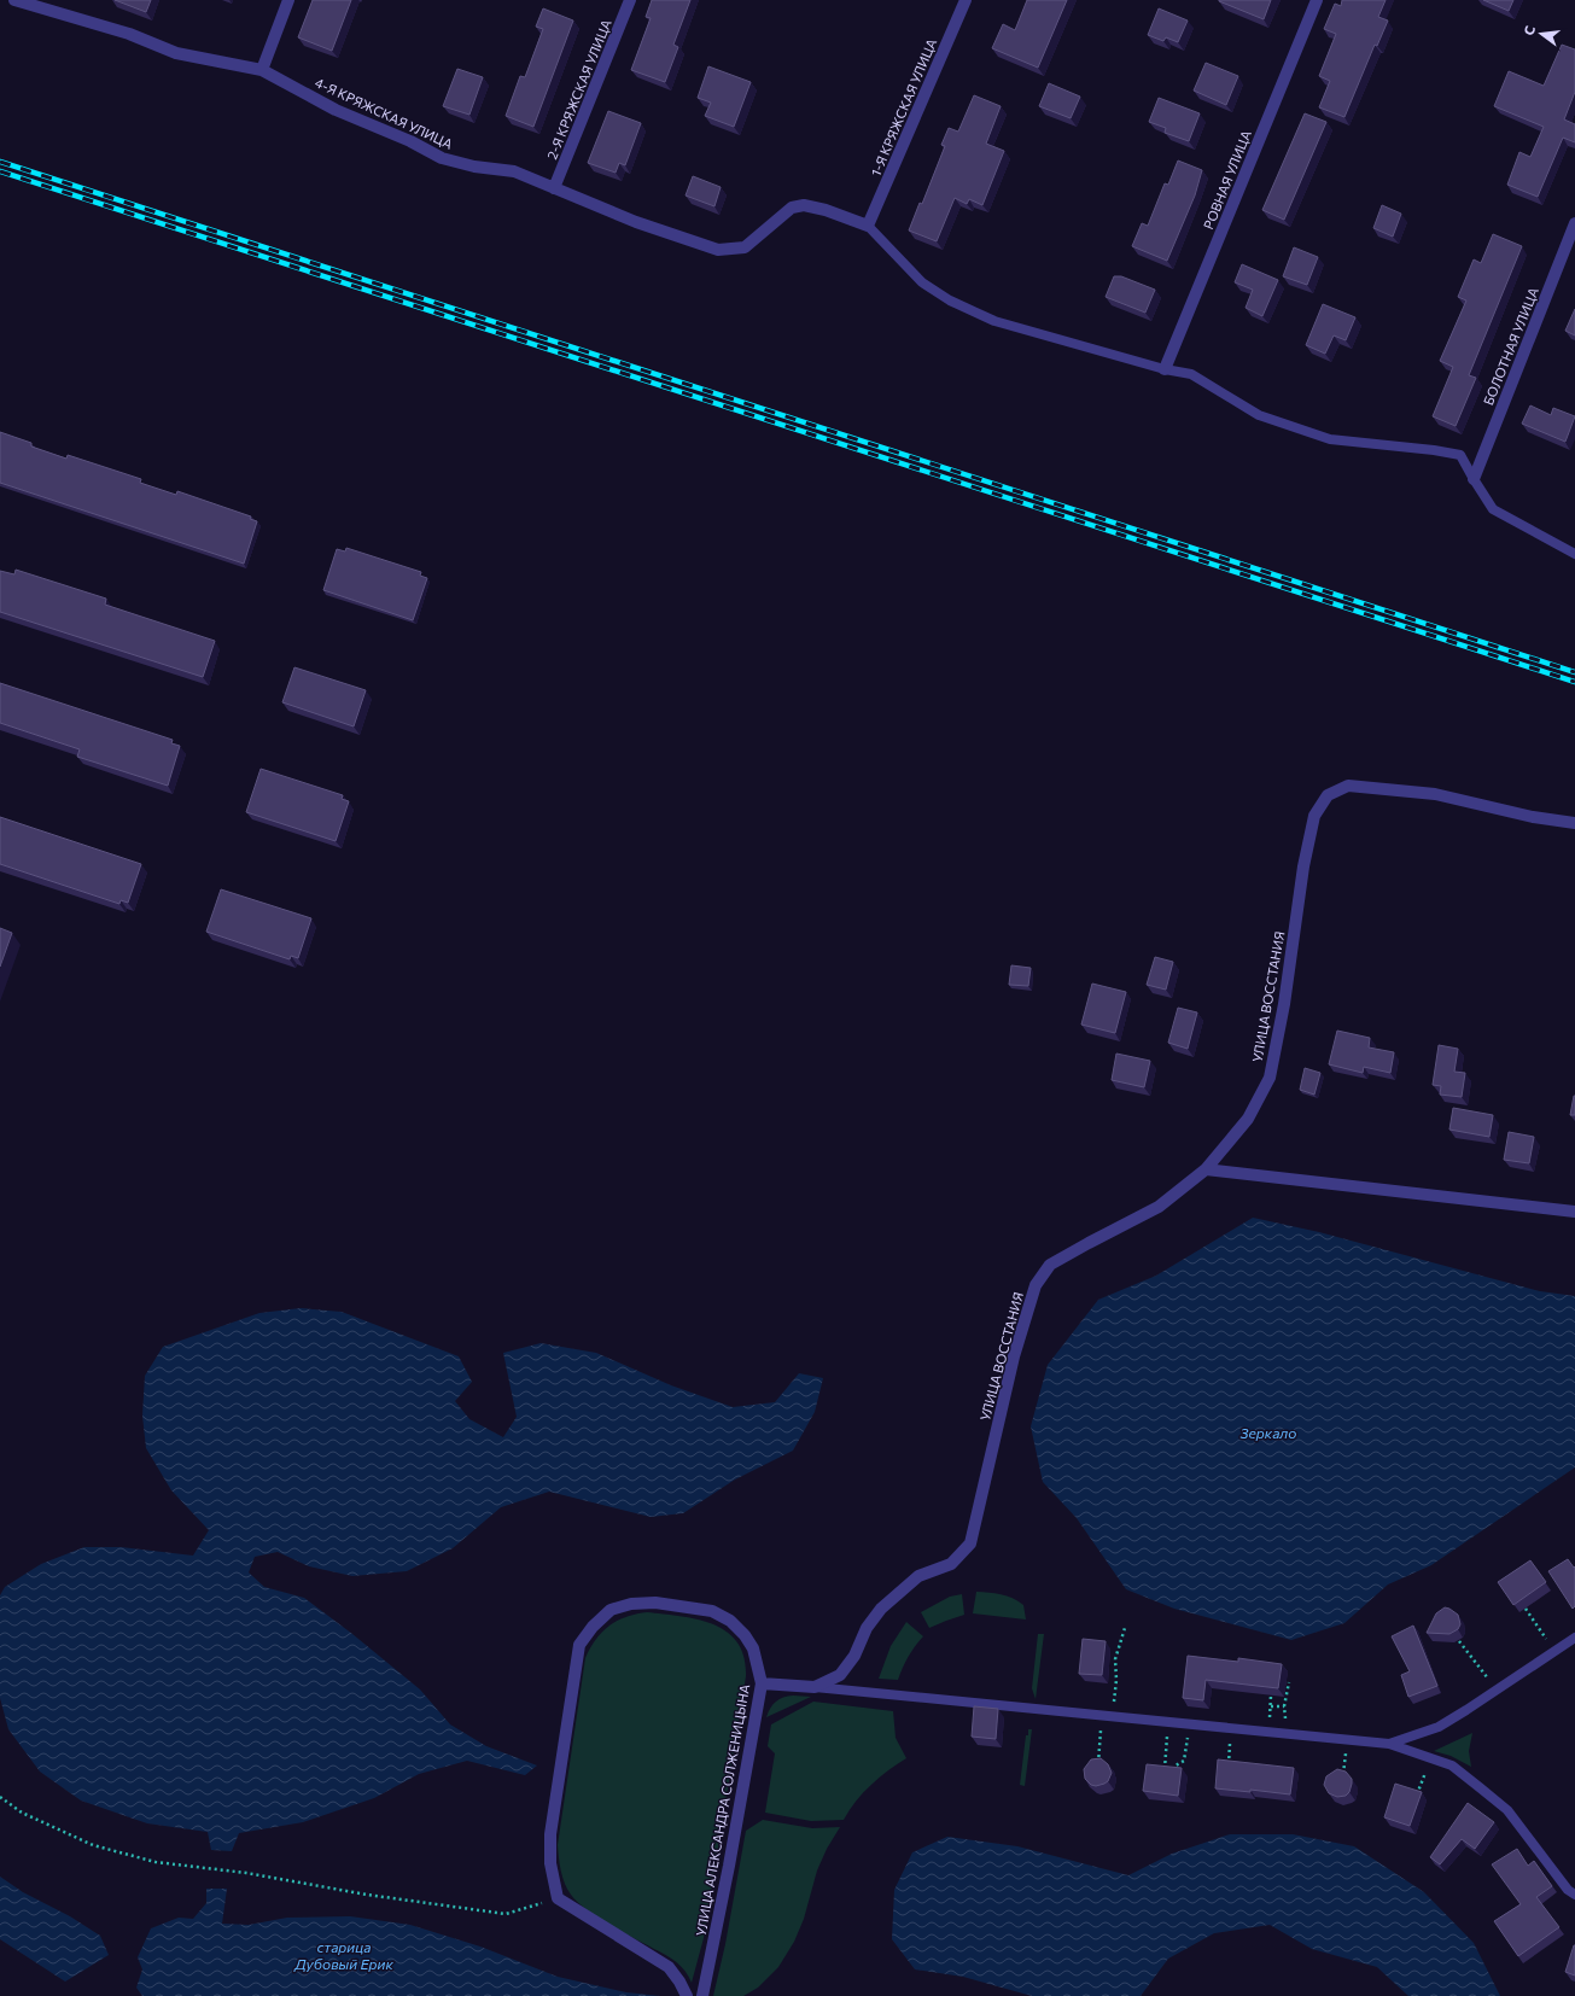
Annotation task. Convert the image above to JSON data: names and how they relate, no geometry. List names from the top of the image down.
{
  "streets": {
    "street": [
      "2-Я КРЯЖСКАЯ УЛИЦА",
      "1-Я КРЯЖСКАЯ УЛИЦА",
      "4-Я КРЯЖСКАЯ УЛИЦА",
      "РОВНАЯ УЛИЦА",
      "БОЛОТНАЯ УЛИЦА",
      "УЛИЦА ВОССТАНИЯ",
      "УЛИЦА АЛЕКСАНДРА СОЛЖЕНИЦЫНА"
    ]
  },
  "crossings": [
    ["2-Я КРЯЖСКАЯ УЛИЦА", "4-Я КРЯЖСКАЯ УЛИЦА"],
    ["1-Я КРЯЖСКАЯ УЛИЦА", "4-Я КРЯЖСКАЯ УЛИЦА"]
  ],
  "water": ["Зеркало", "старица Дубовый Ерик"],
  "north": "left"
}
